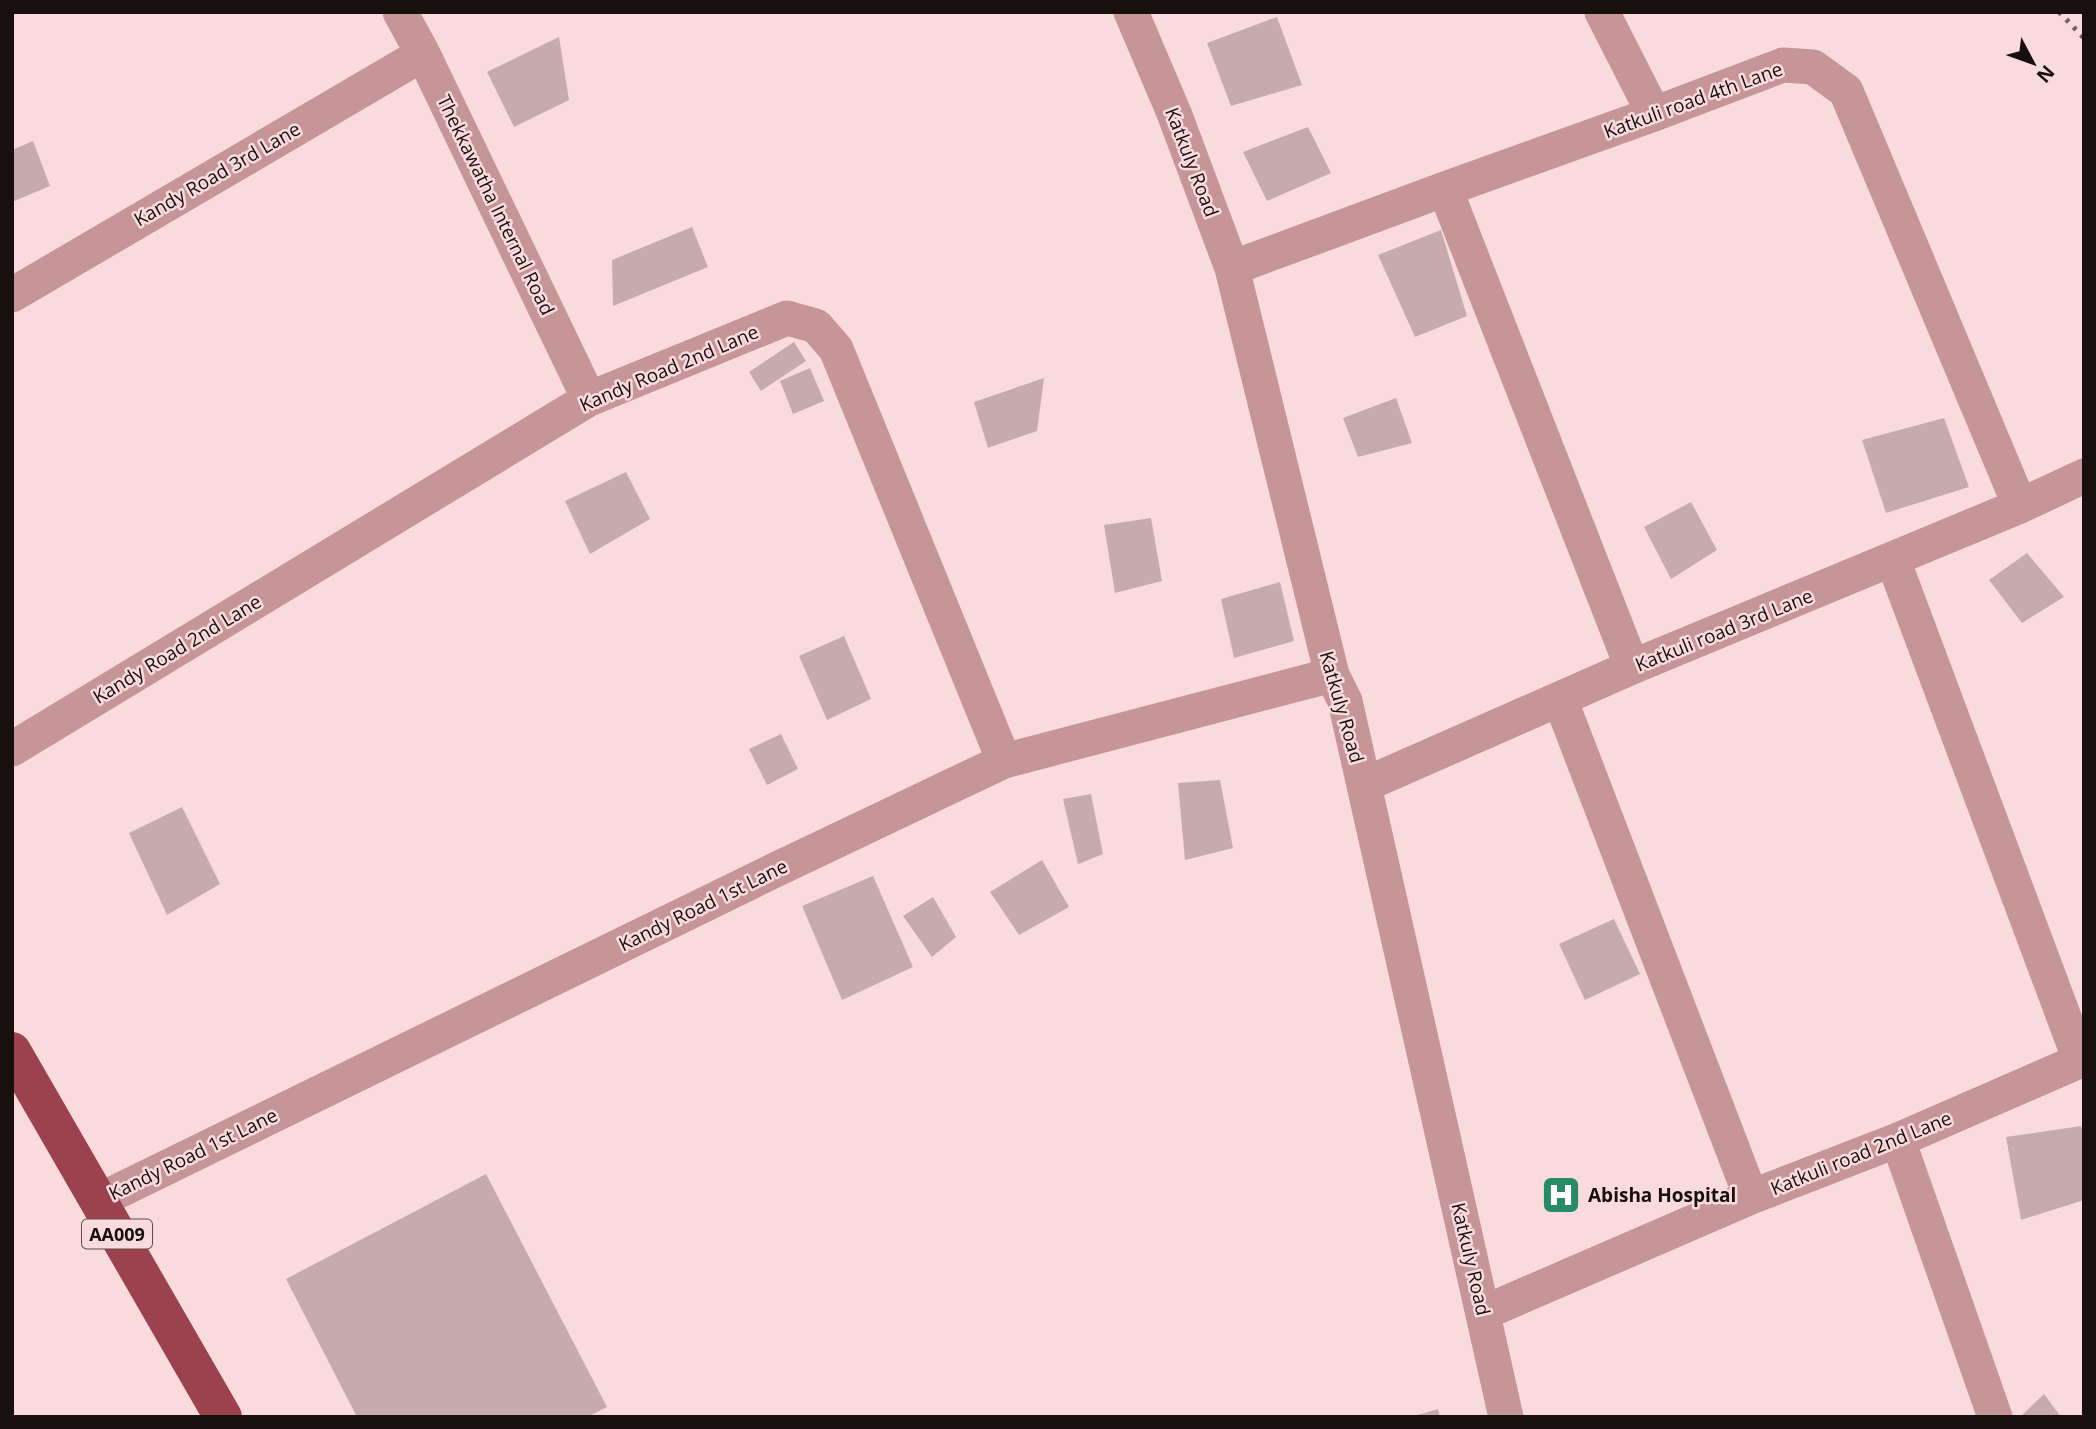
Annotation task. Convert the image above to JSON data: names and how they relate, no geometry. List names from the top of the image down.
{
  "streets": {
    "highway": ["AA009"],
    "street": [
      "Katkuli road 4th Lane",
      "Katkuly Road",
      "Kandy Road 3rd Lane",
      "Thekkawatha Internal Road",
      "Kandy Road 2nd Lane",
      "Katkuli road 3rd Lane",
      "Kandy Road 1st Lane",
      "Katkuli road 2nd Lane"
    ]
  },
  "crossings": [
    ["Katkuli road 4th Lane", "Katkuly Road"],
    ["Katkuli road 4th Lane", "Katkuli road 3rd Lane"],
    ["Katkuly Road", "Katkuli road 3rd Lane"],
    ["Katkuly Road", "Kandy Road 1st Lane"],
    ["Katkuly Road", "Katkuli road 2nd Lane"],
    ["Kandy Road 3rd Lane", "Thekkawatha Internal Road"],
    ["Thekkawatha Internal Road", "Kandy Road 2nd Lane"],
    ["Kandy Road 2nd Lane", "Kandy Road 1st Lane"],
    ["Kandy Road 1st Lane", "AA009"]
  ],
  "places": {
    "hospital": ["Abisha Hospital"]
  },
  "north": "bottom right"
}
